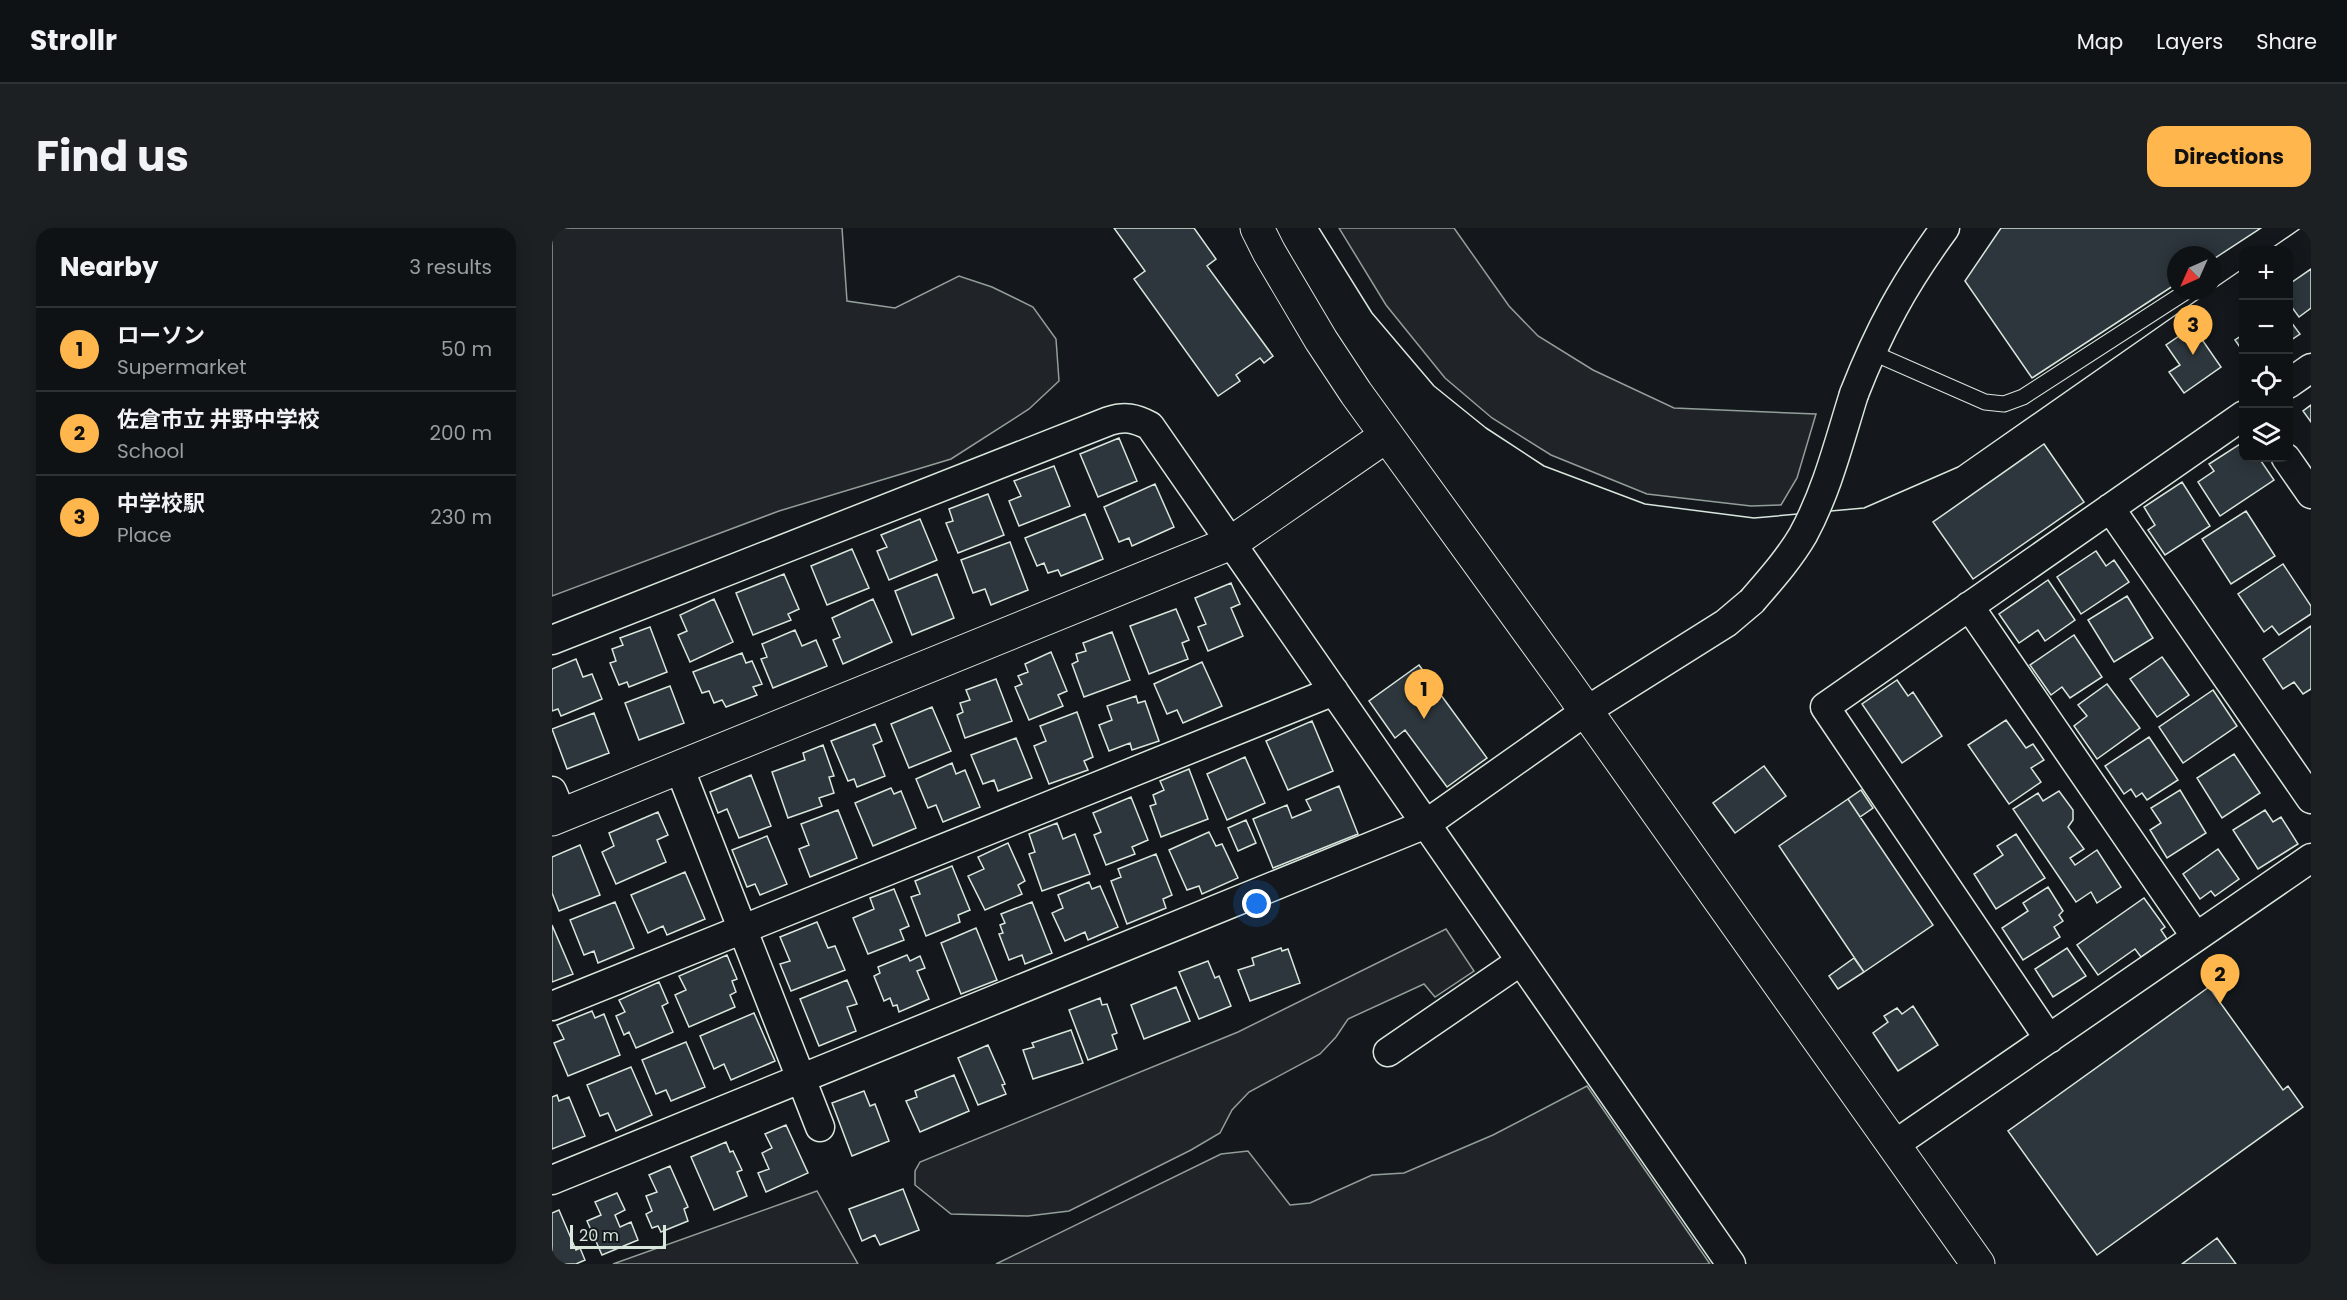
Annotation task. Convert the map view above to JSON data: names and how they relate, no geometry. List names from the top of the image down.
{
  "scale_bar": "20 m",
  "north": "bottom left",
  "page": {
    "header": "Strollr",
    "nav": ["Map", "Layers", "Share"],
    "title": "Find us",
    "buttons": "Directions",
    "heading": ["Nearby", "3 results"],
    "map_buttons": ["+", "−"],
    "pins": ["3", "1", "2"],
    "list": [
      {
        "mark": "1",
        "name": "ローソン",
        "note": "Supermarket",
        "value": "50 m"
      },
      {
        "mark": "2",
        "name": "佐倉市立 井野中学校",
        "note": "School",
        "value": "200 m"
      },
      {
        "mark": "3",
        "name": "中学校駅",
        "note": "Place",
        "value": "230 m"
      }
    ],
    "scale": "20 m"
  }
}
